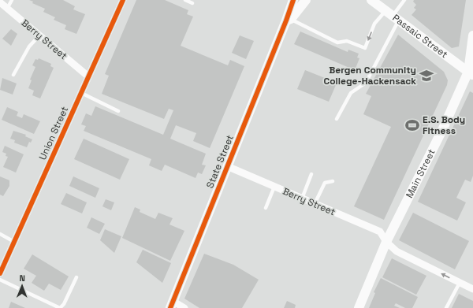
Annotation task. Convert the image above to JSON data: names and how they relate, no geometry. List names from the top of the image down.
{
  "streets": {
    "street": [
      "Passaic Street",
      "Berry Street",
      "Union Street",
      "State Street",
      "Main Street"
    ]
  },
  "crossings": [
    ["Passaic Street", "Main Street"],
    ["Berry Street", "Union Street"],
    ["Berry Street", "State Street"],
    ["Berry Street", "Main Street"]
  ],
  "places": {
    "school or university": ["Bergen Community College-Hackensack"],
    "sports": ["E.S. Body Fitness"]
  },
  "north": "top"
}
